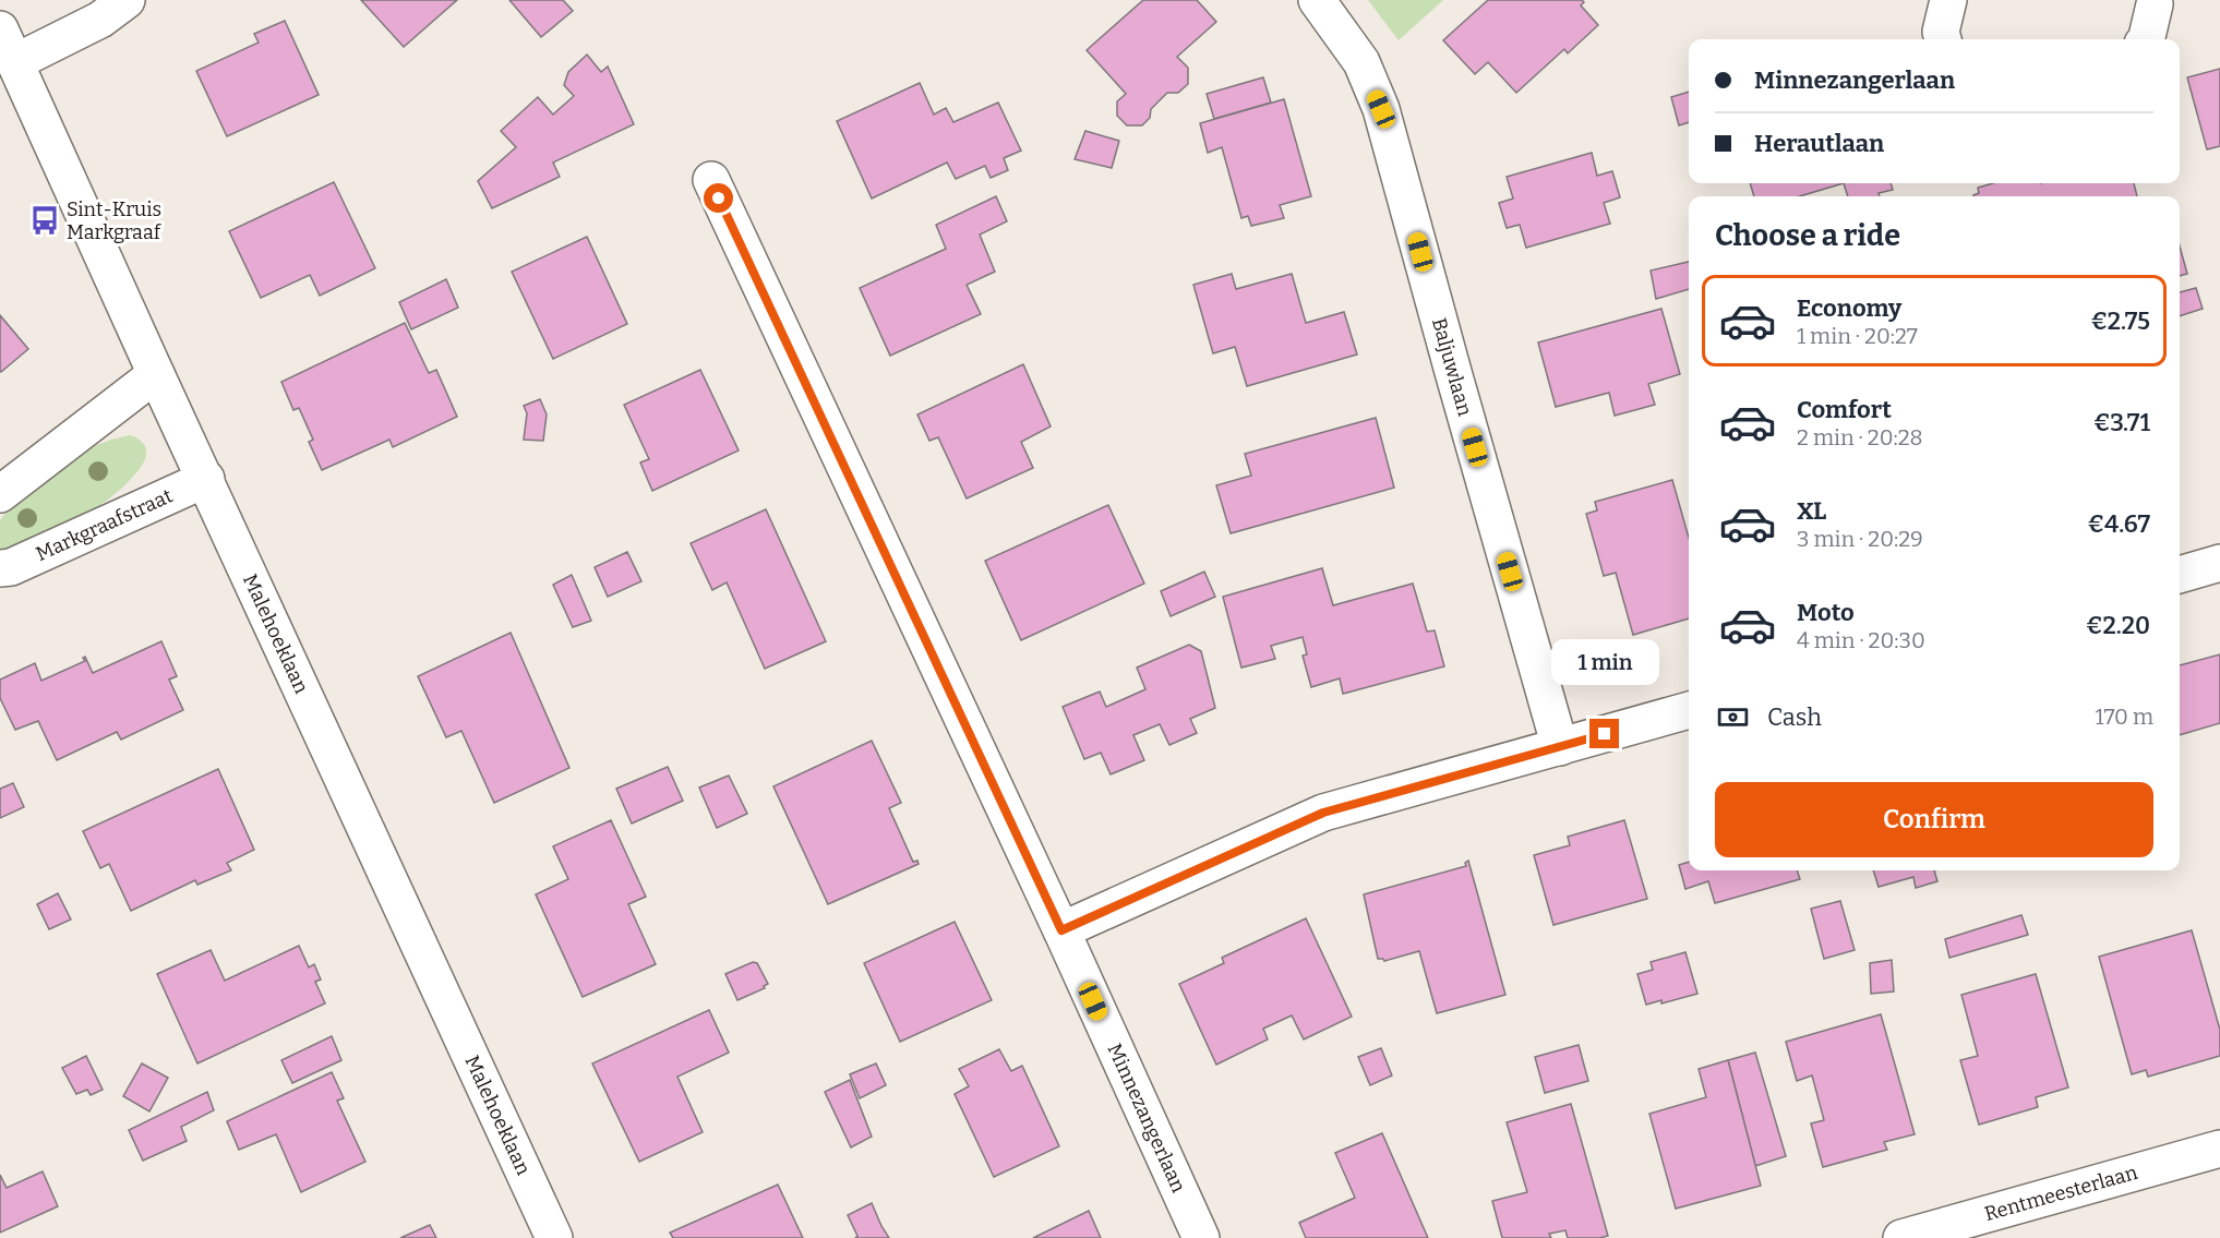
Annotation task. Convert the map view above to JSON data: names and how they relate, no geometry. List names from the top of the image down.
{
  "streets": {
    "street": [
      "Baljuwlaan",
      "Markgraafstraat",
      "Malehoeklaan",
      "Minnezangerlaan",
      "Rentmeesterlaan"
    ]
  },
  "crossings": [
    ["Markgraafstraat", "Malehoeklaan"]
  ],
  "places": {
    "bus stop": ["Sint-Kruis Markgraaf"]
  },
  "page": {
    "banner": ["Minnezangerlaan", "Herautlaan"],
    "heading": "Choose a ride",
    "list": [
      {
        "name": "Economy",
        "note": "1 min · 20:27",
        "value": "€2.75"
      },
      {
        "name": "Comfort",
        "note": "2 min · 20:28",
        "value": "€3.71"
      },
      {
        "name": "XL",
        "note": "3 min · 20:29",
        "value": "€4.67"
      },
      {
        "name": "Moto",
        "note": "4 min · 20:30",
        "value": "€2.20"
      }
    ],
    "bubble": "1 min",
    "pay": ["Cash", "170 m"],
    "buttons": "Confirm"
  }
}
